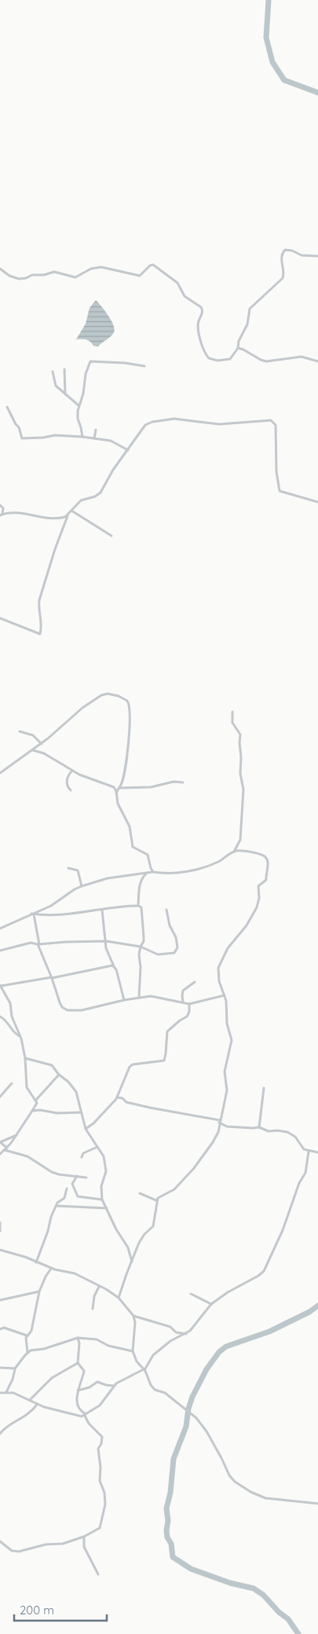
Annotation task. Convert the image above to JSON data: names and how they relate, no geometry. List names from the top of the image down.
{
  "scale_bar": "200 m"
}
